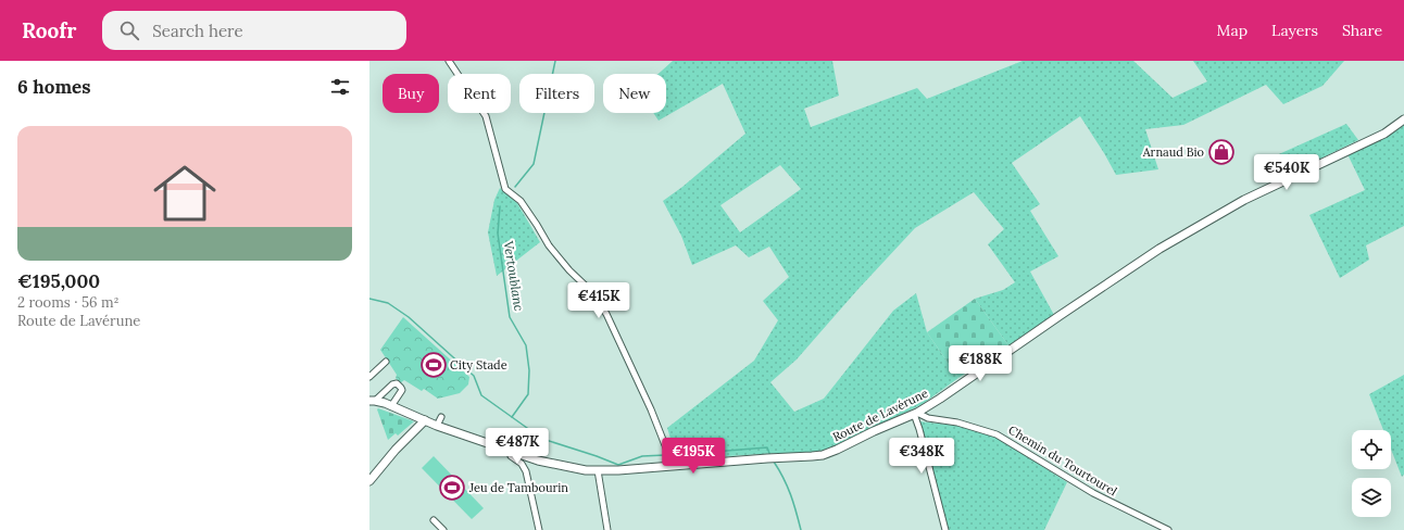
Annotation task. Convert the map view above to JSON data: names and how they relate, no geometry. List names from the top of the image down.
{
  "streets": {
    "street": ["Route de Lavérune", "Chemin du Tourtourel"]
  },
  "crossings": [
    ["Route de Lavérune", "Chemin du Tourtourel"]
  ],
  "water": ["Vertoublanc"],
  "places": {
    "shop": ["Arnaud Bio"],
    "sports": ["City Stade", "Jeu de Tambourin"]
  },
  "page": {
    "header": "Roofr",
    "search": "Search here",
    "nav": ["Map", "Layers", "Share"],
    "heading": "6 homes",
    "chip": [
      "Buy",
      "Rent",
      "Filters",
      "New"
    ],
    "list": [
      {
        "name": "€195,000",
        "note": "2 rooms · 56 m² · Route de Lavérune"
      }
    ],
    "price": [
      "€540K",
      "€415K",
      "€188K",
      "€487K",
      "€195K",
      "€348K"
    ]
  }
}
